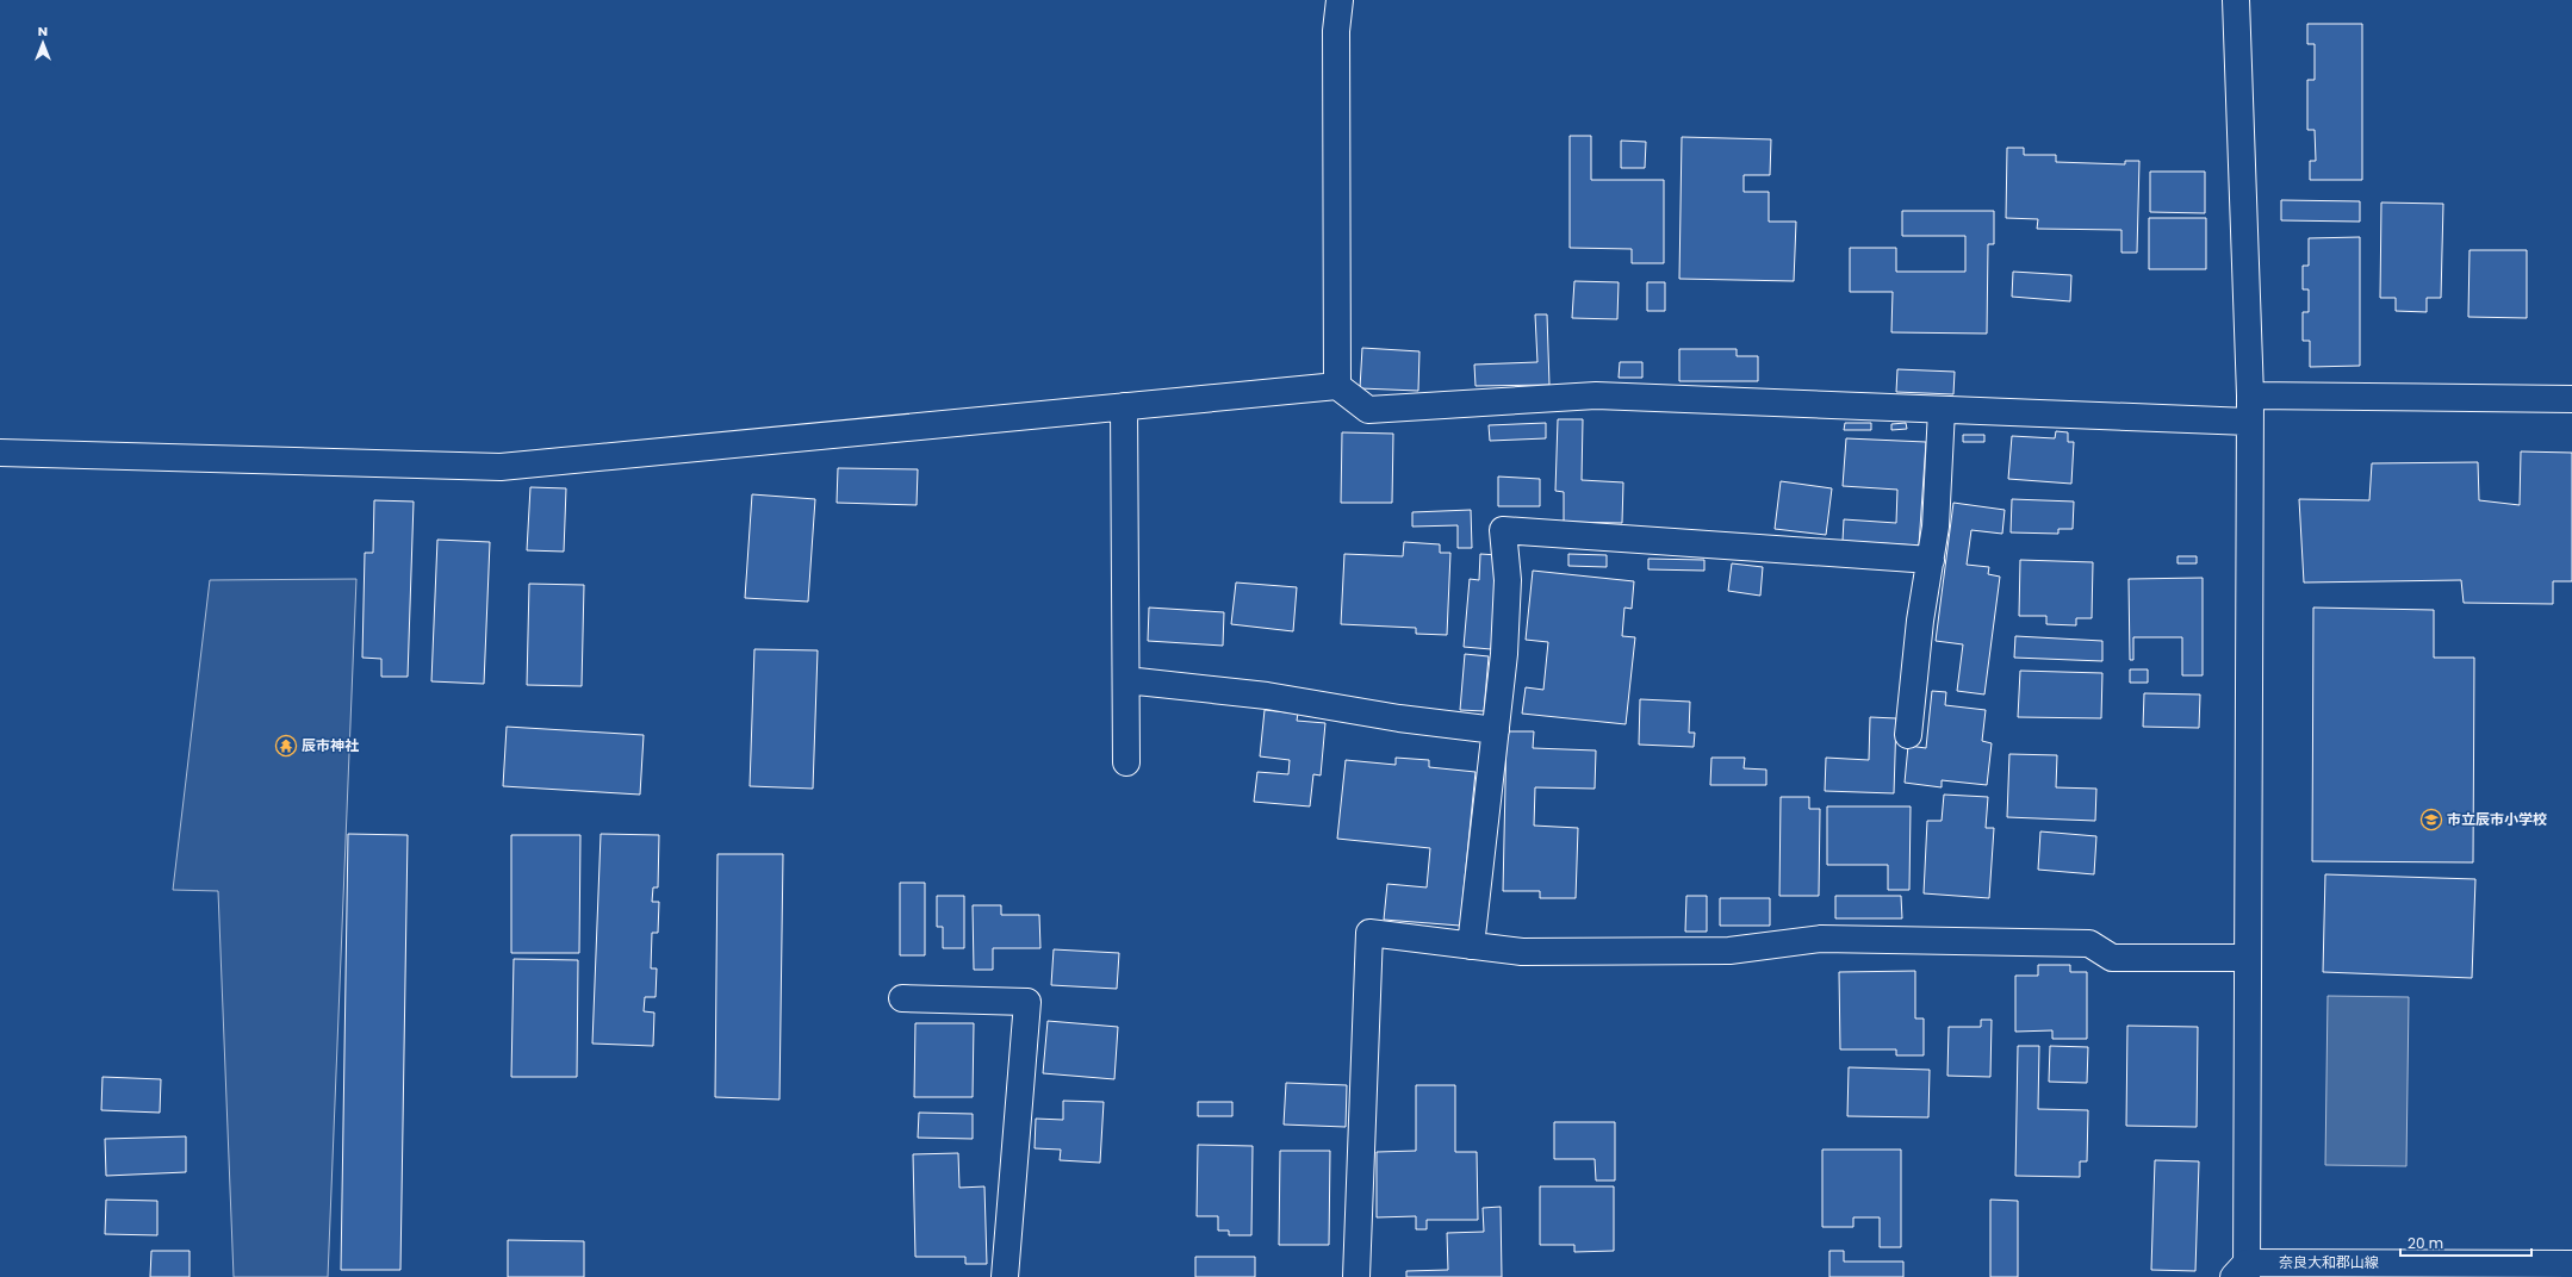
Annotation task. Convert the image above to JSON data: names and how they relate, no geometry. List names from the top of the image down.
{
  "streets": {
    "street": ["奈良大和郡山線"]
  },
  "places": {
    "temple": ["辰市神社"],
    "school or university": ["市立辰市小学校"]
  },
  "scale_bar": "20 m",
  "north": "top"
}
